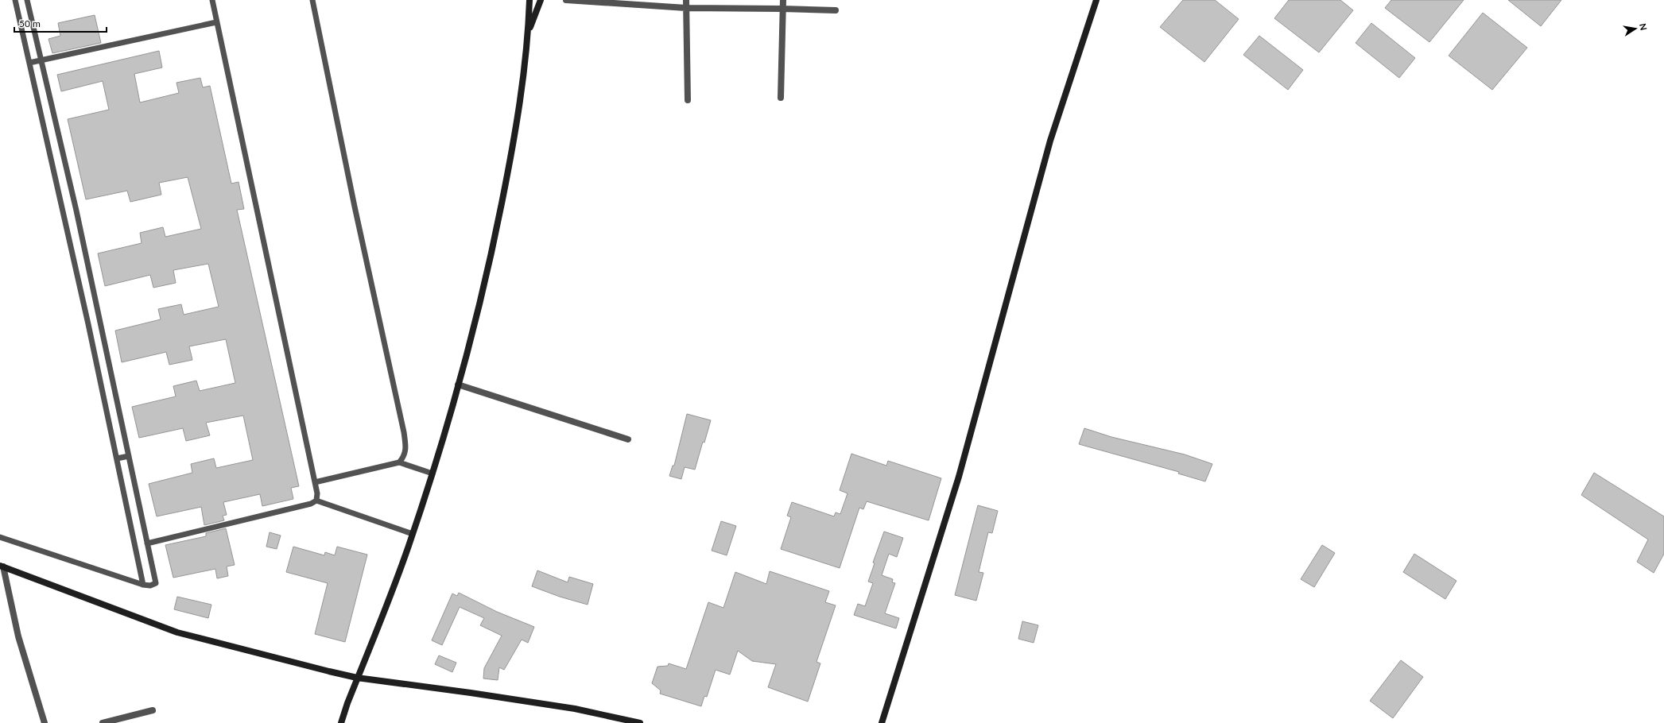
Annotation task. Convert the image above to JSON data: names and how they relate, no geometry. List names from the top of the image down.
{
  "scale_bar": "50 m",
  "north": "right"
}
